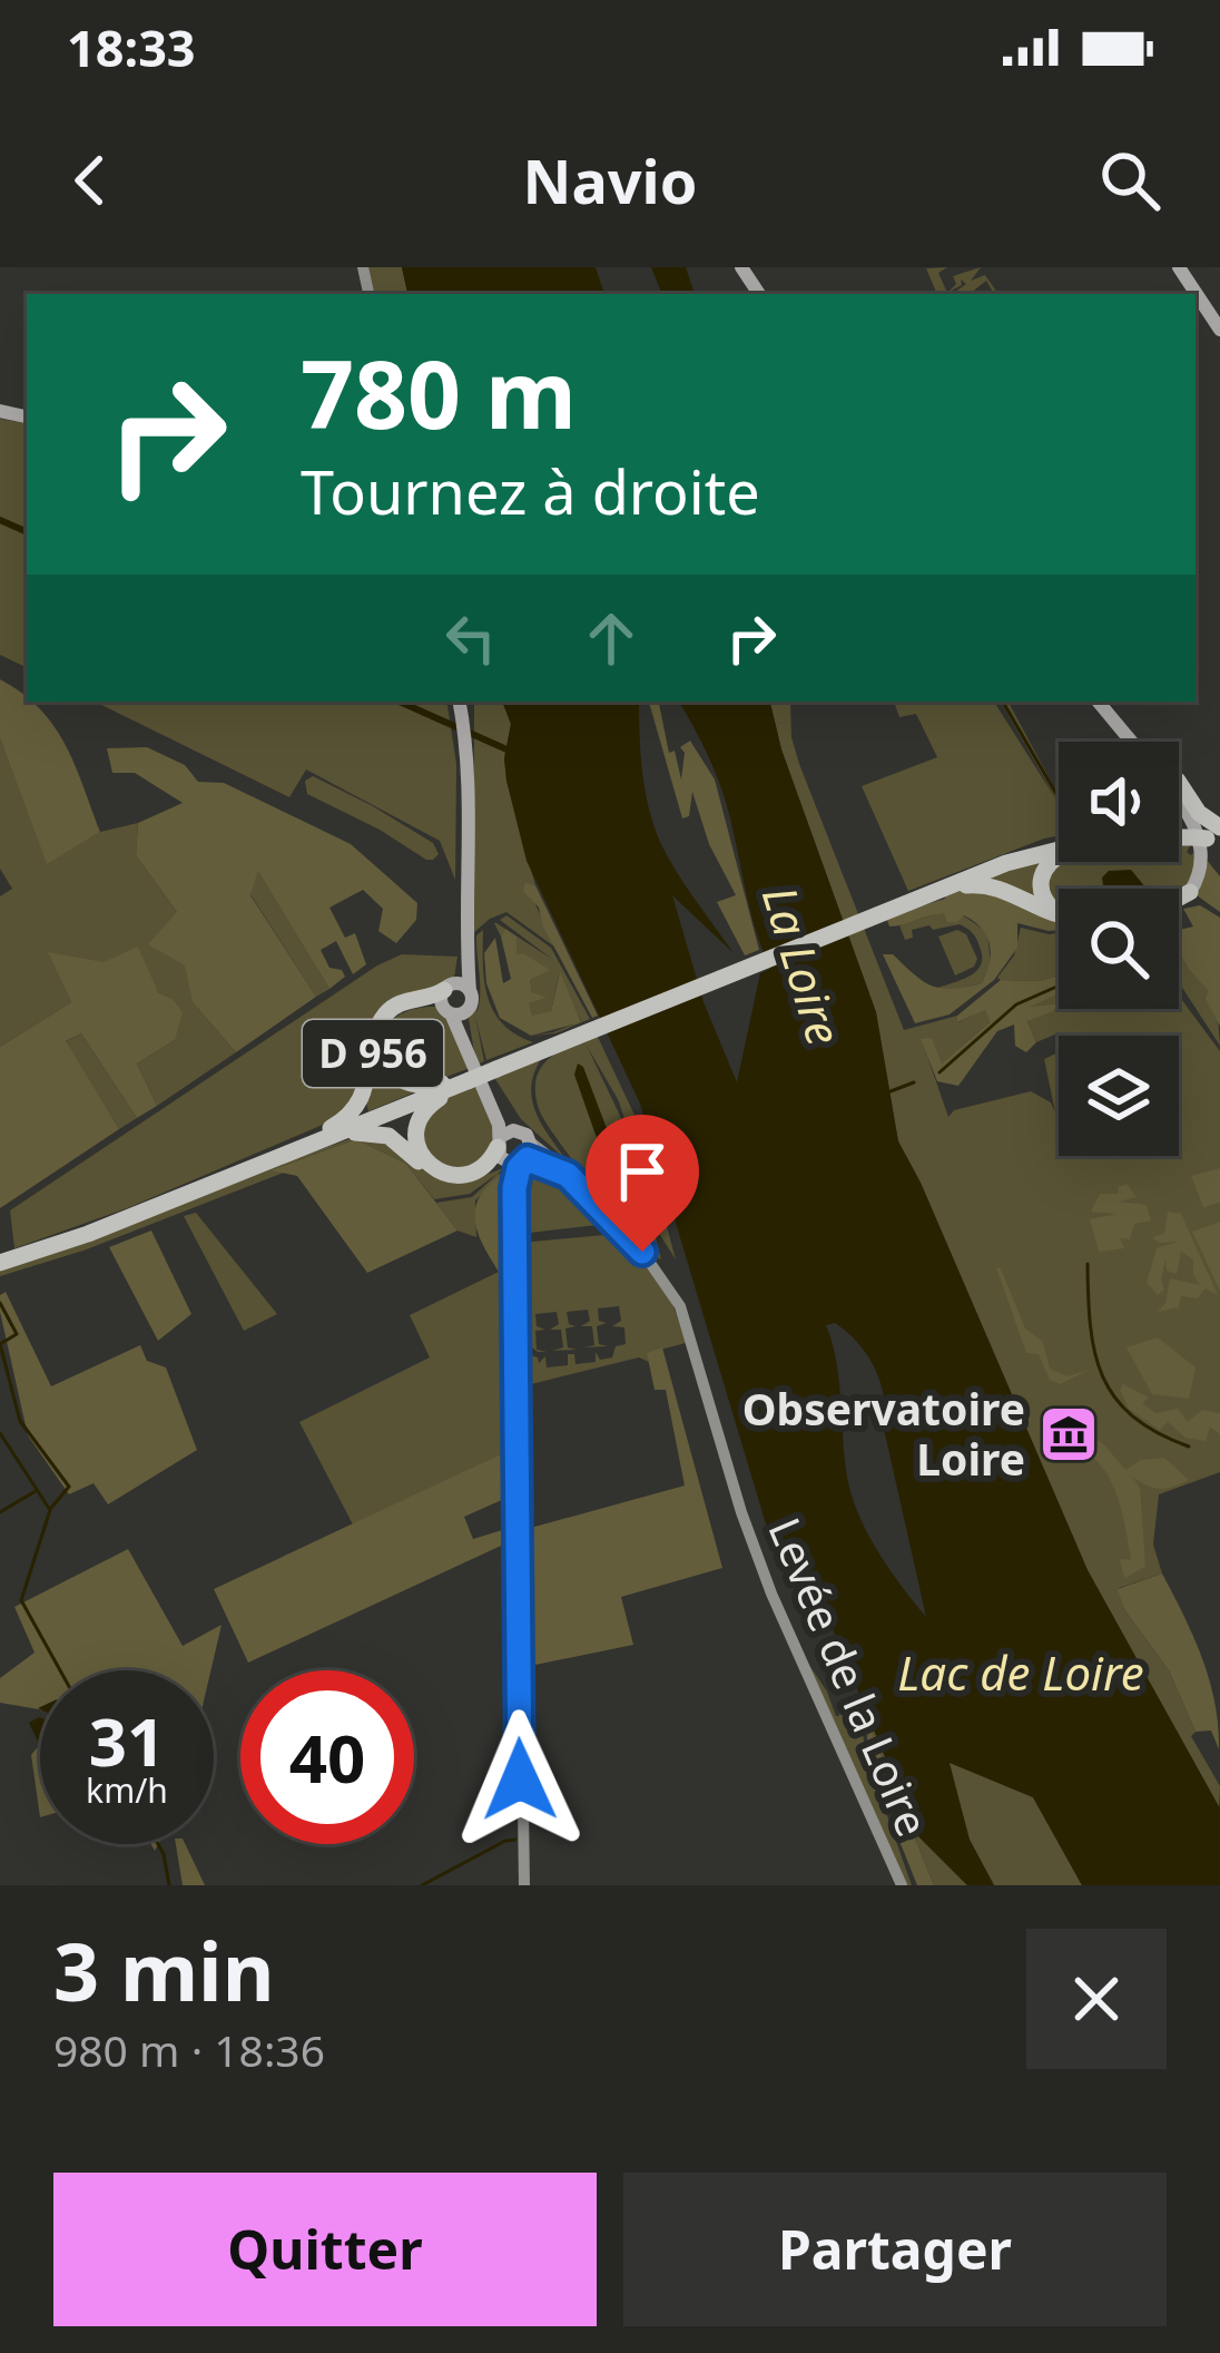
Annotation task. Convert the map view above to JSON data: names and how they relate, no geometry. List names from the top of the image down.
{
  "streets": {
    "highway": ["D 956"],
    "main road": ["Levée de la Loire"]
  },
  "crossings": [
    ["D 956", "Levée de la Loire"]
  ],
  "water": ["La Loire", "Lac de Loire"],
  "places": {
    "museum": ["Observatoire Loire"]
  },
  "page": {
    "status": "18:33",
    "header": "Navio",
    "turn": ["780 m", "Tournez à droite"],
    "speed": "31 km/h",
    "limit": "40",
    "heading": ["3 min", "980 m · 18:36"],
    "buttons": ["Quitter", "Partager"]
  }
}
